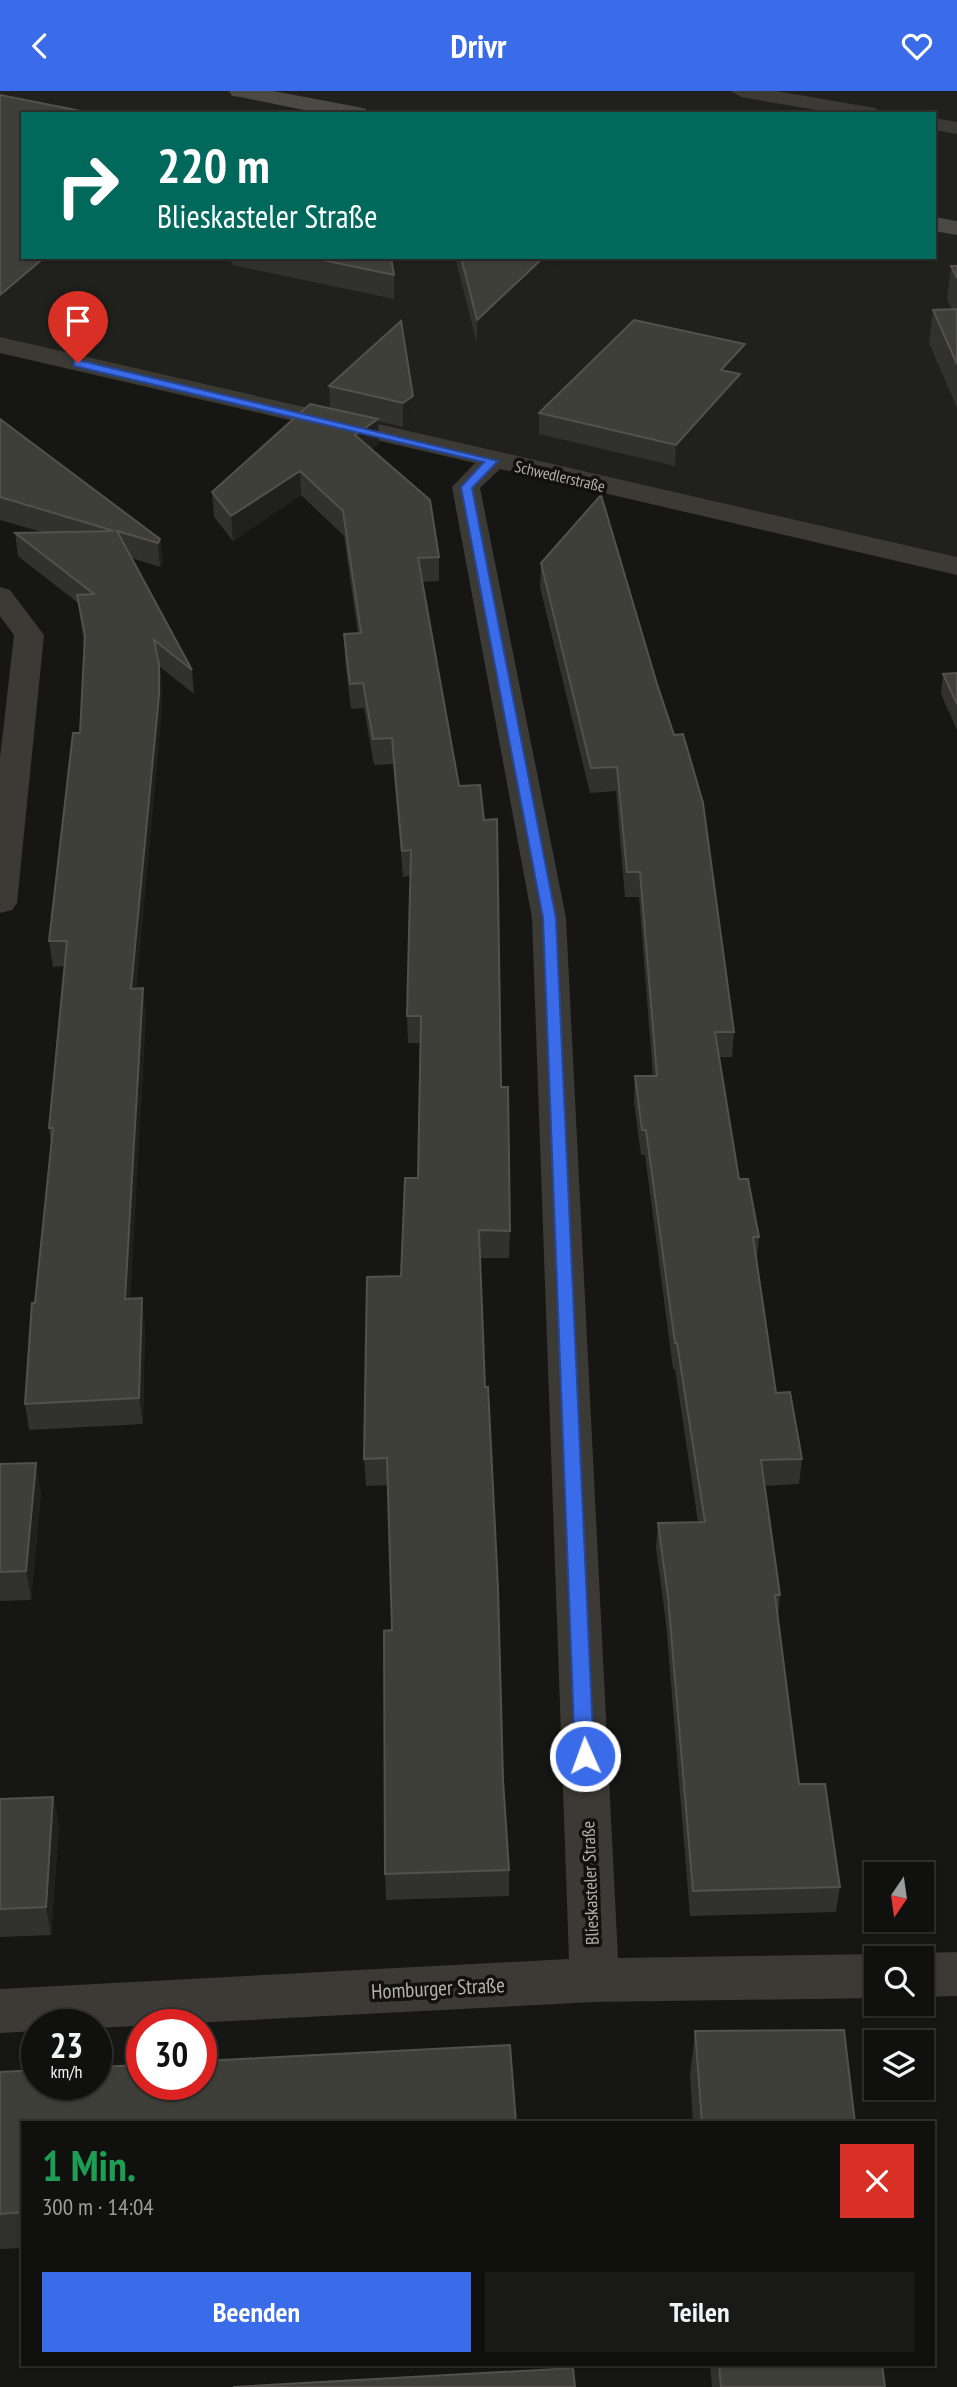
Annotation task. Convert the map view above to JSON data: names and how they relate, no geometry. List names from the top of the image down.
{
  "streets": {
    "street": ["Schwedlerstraße", "Blieskasteler Straße", "Homburger Straße"]
  },
  "crossings": [
    ["Schwedlerstraße", "Blieskasteler Straße"],
    ["Blieskasteler Straße", "Homburger Straße"]
  ],
  "north": "bottom",
  "page": {
    "header": "Drivr",
    "turn": ["220 m", "Blieskasteler Straße"],
    "speed": "23 km/h",
    "limit": "30",
    "heading": ["1 Min.", "300 m · 14:04"],
    "buttons": ["Beenden", "Teilen"]
  }
}
